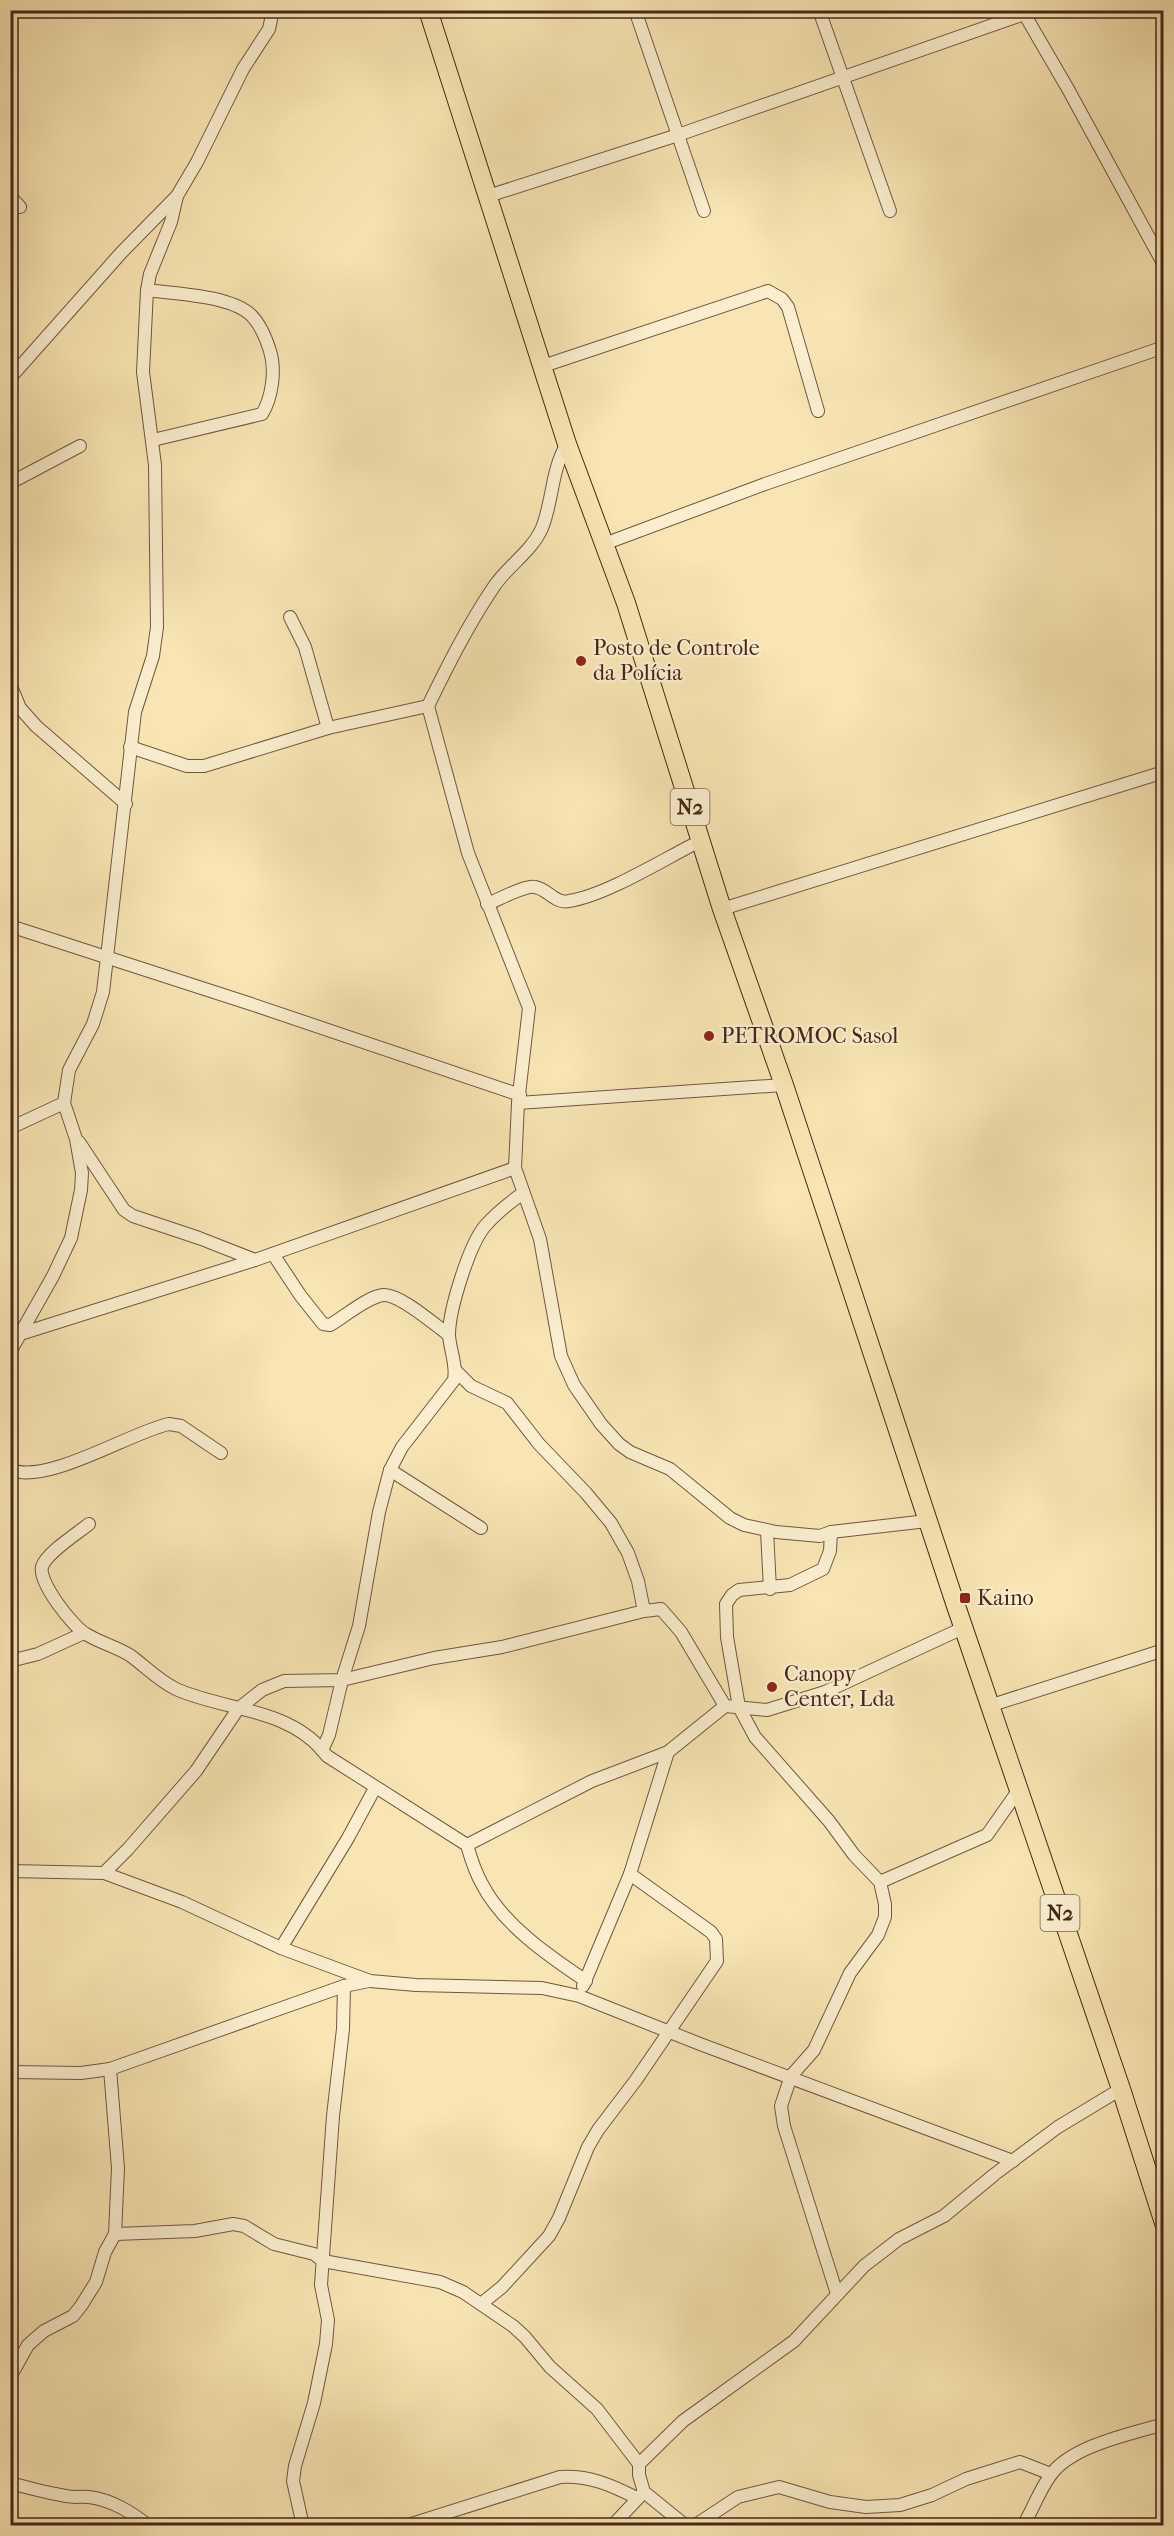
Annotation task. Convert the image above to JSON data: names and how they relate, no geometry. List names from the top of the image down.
{
  "streets": {
    "main road": ["N2"]
  },
  "places": {
    "other": ["Posto de Controle da Polícia", "PETROMOC Sasol", "Canopy Center, Lda"],
    "transit": ["Kaino"]
  }
}
